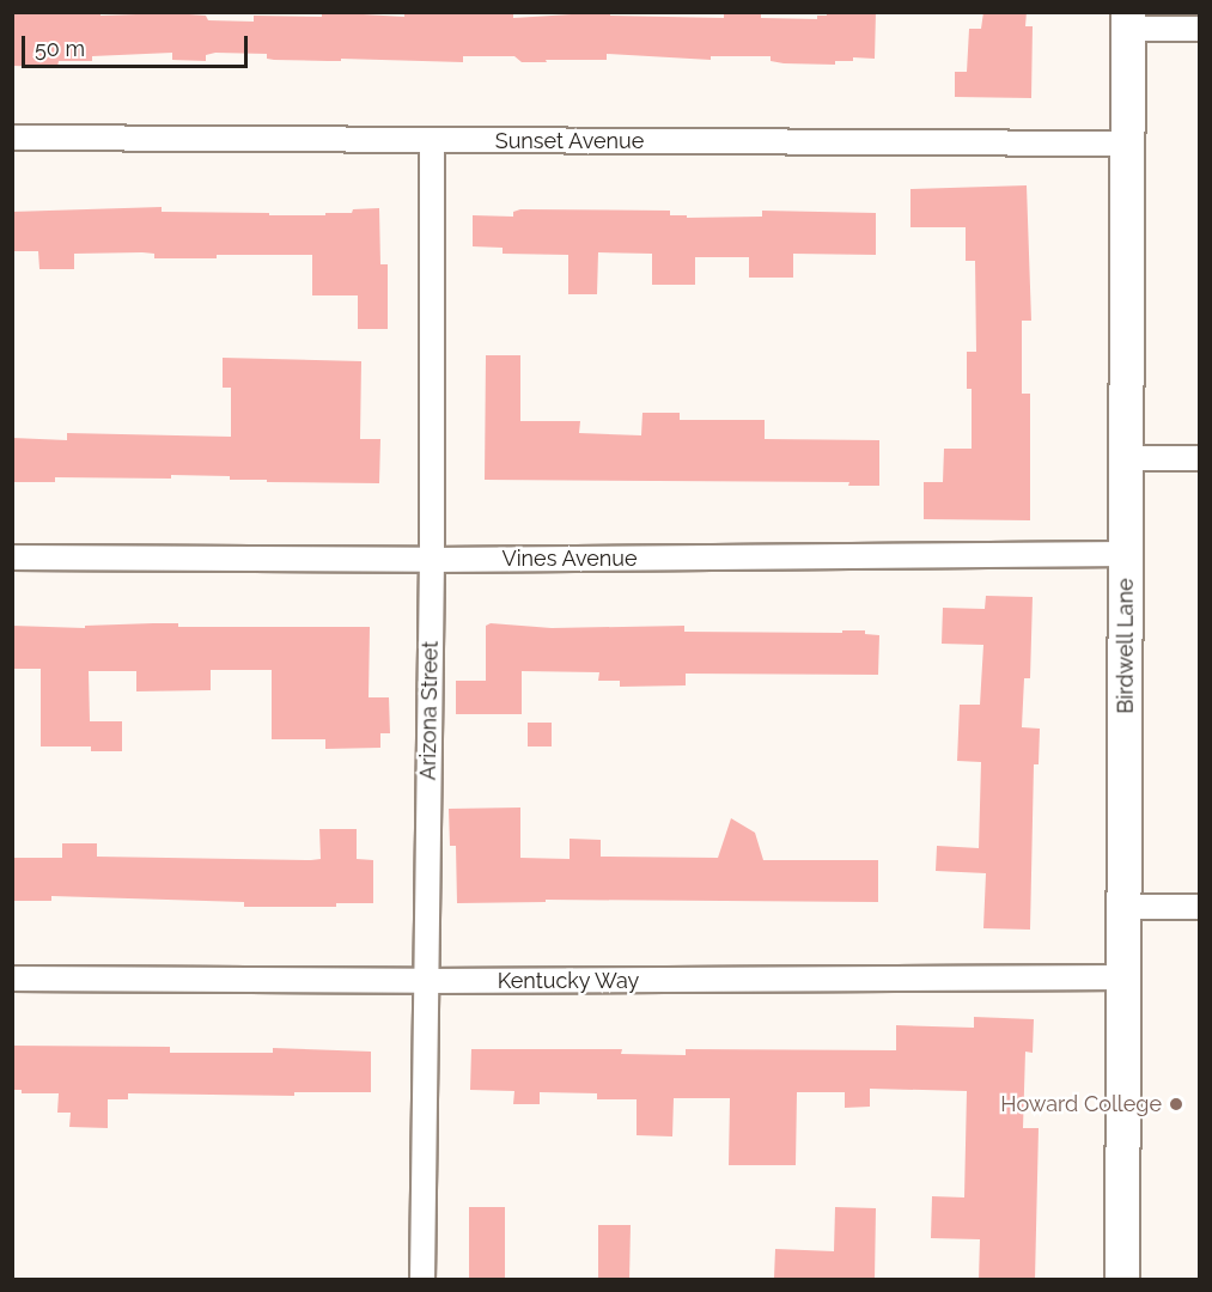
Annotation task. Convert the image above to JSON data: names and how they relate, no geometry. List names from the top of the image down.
{
  "streets": {
    "main road": ["Birdwell Lane"],
    "street": [
      "Sunset Avenue",
      "Vines Avenue",
      "Arizona Street",
      "Kentucky Way"
    ]
  },
  "crossings": [
    ["Sunset Avenue", "Birdwell Lane"],
    ["Sunset Avenue", "Arizona Street"],
    ["Vines Avenue", "Birdwell Lane"],
    ["Vines Avenue", "Arizona Street"],
    ["Birdwell Lane", "Kentucky Way"],
    ["Arizona Street", "Kentucky Way"]
  ],
  "places": ["Howard College"],
  "scale_bar": "50 m"
}
